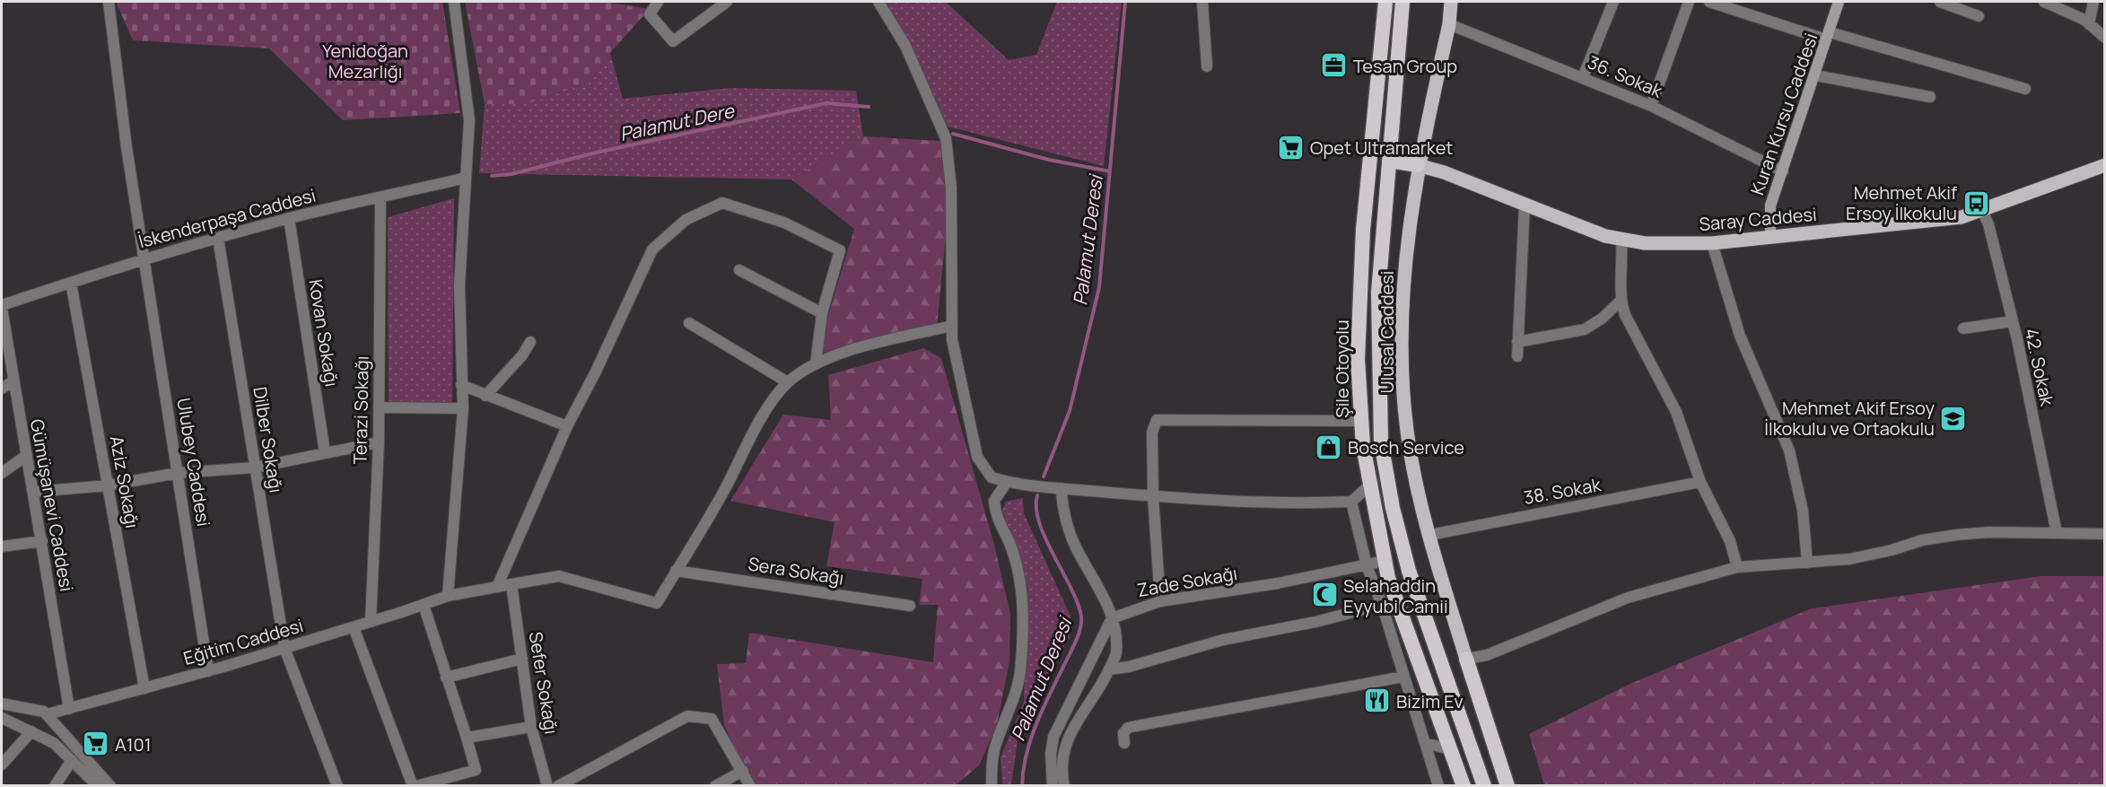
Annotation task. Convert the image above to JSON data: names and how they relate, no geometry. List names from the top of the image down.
{
  "streets": {
    "highway": ["Şile Otoyolu"],
    "main road": ["Kuran Kursu Caddesi", "Saray Caddesi", "Ulusal Caddesi"],
    "street": [
      "36. Sokak",
      "İskenderpaşa Caddesi",
      "Kovan Sokağı",
      "42. Sokak",
      "Terazi Sokağı",
      "Dilber Sokağı",
      "Ulubey Caddesi",
      "Aziz Sokağı",
      "38. Sokak",
      "Gümüşanevi Caddesi",
      "Sera Sokağı",
      "Zade Sokağı",
      "Eğitim Caddesi",
      "Sefer Sokağı"
    ]
  },
  "crossings": [
    ["36. Sokak", "Kuran Kursu Caddesi"],
    ["36. Sokak", "Ulusal Caddesi"],
    ["Kuran Kursu Caddesi", "Saray Caddesi"],
    ["İskenderpaşa Caddesi", "Kovan Sokağı"],
    ["İskenderpaşa Caddesi", "Terazi Sokağı"],
    ["İskenderpaşa Caddesi", "Dilber Sokağı"],
    ["İskenderpaşa Caddesi", "Ulubey Caddesi"],
    ["İskenderpaşa Caddesi", "Aziz Sokağı"],
    ["İskenderpaşa Caddesi", "Gümüşanevi Caddesi"],
    ["Saray Caddesi", "Ulusal Caddesi"],
    ["Saray Caddesi", "42. Sokak"],
    ["Ulusal Caddesi", "38. Sokak"],
    ["Şile Otoyolu", "Zade Sokağı"],
    ["Terazi Sokağı", "Eğitim Caddesi"],
    ["Dilber Sokağı", "Eğitim Caddesi"],
    ["Ulubey Caddesi", "Eğitim Caddesi"],
    ["Aziz Sokağı", "Eğitim Caddesi"],
    ["Gümüşanevi Caddesi", "Eğitim Caddesi"],
    ["Sera Sokağı", "Eğitim Caddesi"],
    ["Eğitim Caddesi", "Sefer Sokağı"]
  ],
  "water": ["Palamut Dere", "Palamut Deresi"],
  "parks": ["Yenidoğan Mezarlığı"],
  "places": {
    "office": ["Tesan Group"],
    "supermarket": ["Opet Ultramarket", "A101"],
    "bus stop": ["Mehmet Akif Ersoy İlkokulu"],
    "school or university": ["Mehmet Akif Ersoy İlkokulu ve Ortaokulu"],
    "shop": ["Bosch Service"],
    "mosque": ["Selahaddin Eyyubi Camii"],
    "restaurant": ["Bizim Ev"]
  }
}
